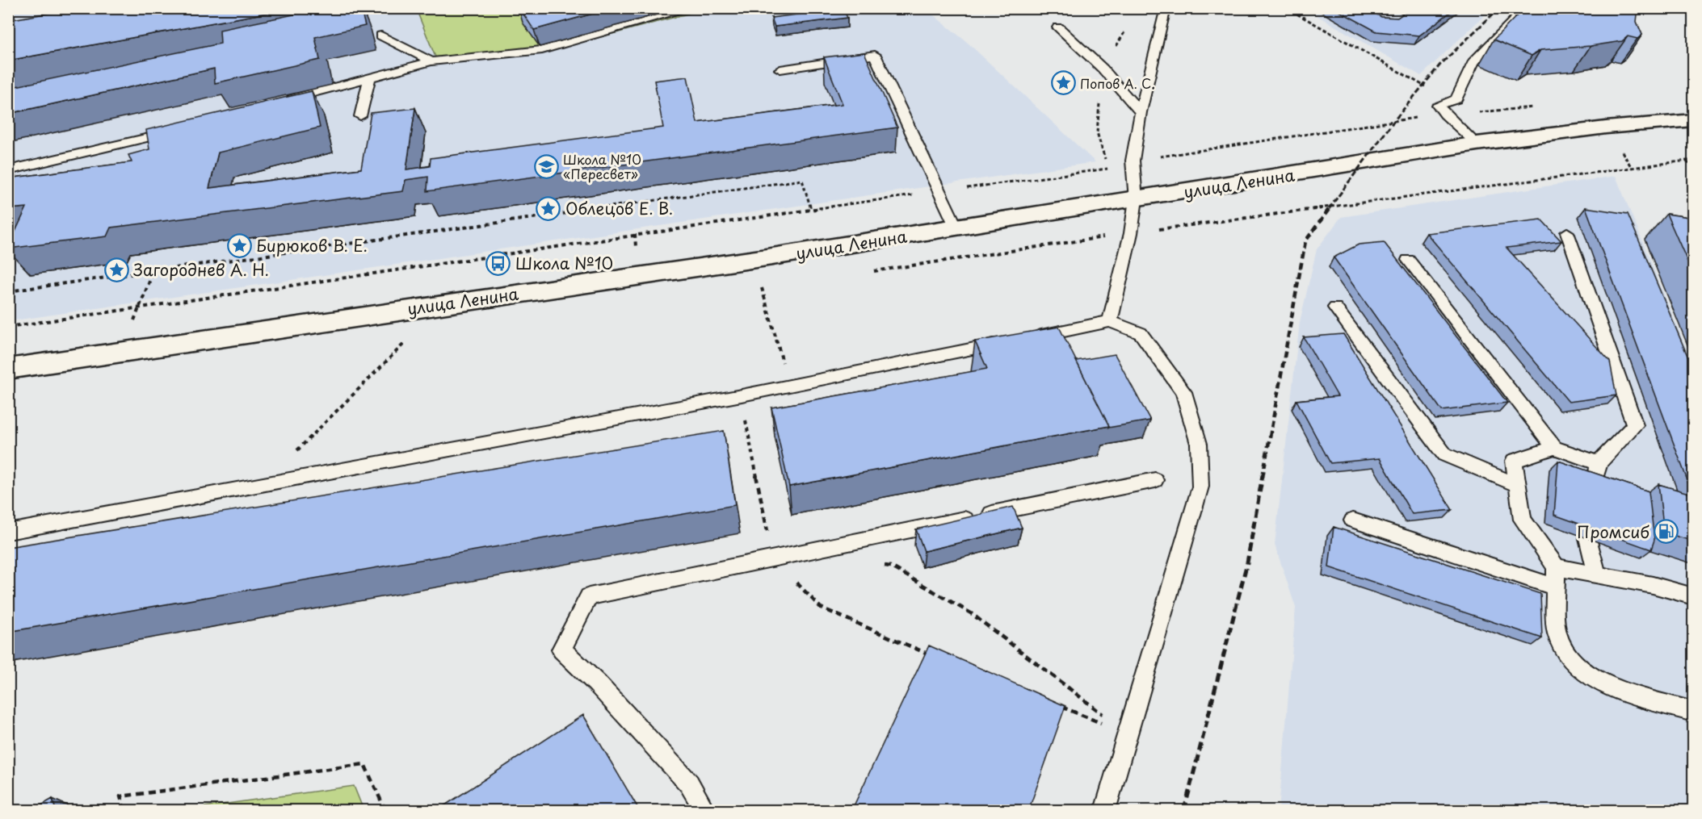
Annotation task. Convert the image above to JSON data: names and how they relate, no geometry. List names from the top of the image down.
{
  "streets": {
    "street": ["улица Ленина"]
  },
  "places": {
    "place": [
      "Попов А. С.",
      "Облецов Е. В.",
      "Бирюков В. Е.",
      "Загороднев А. Н."
    ],
    "school or university": ["Школа №10 «Пересвет»"],
    "bus stop": ["Школа №10"],
    "fuel station": ["Промсиб"]
  }
}
